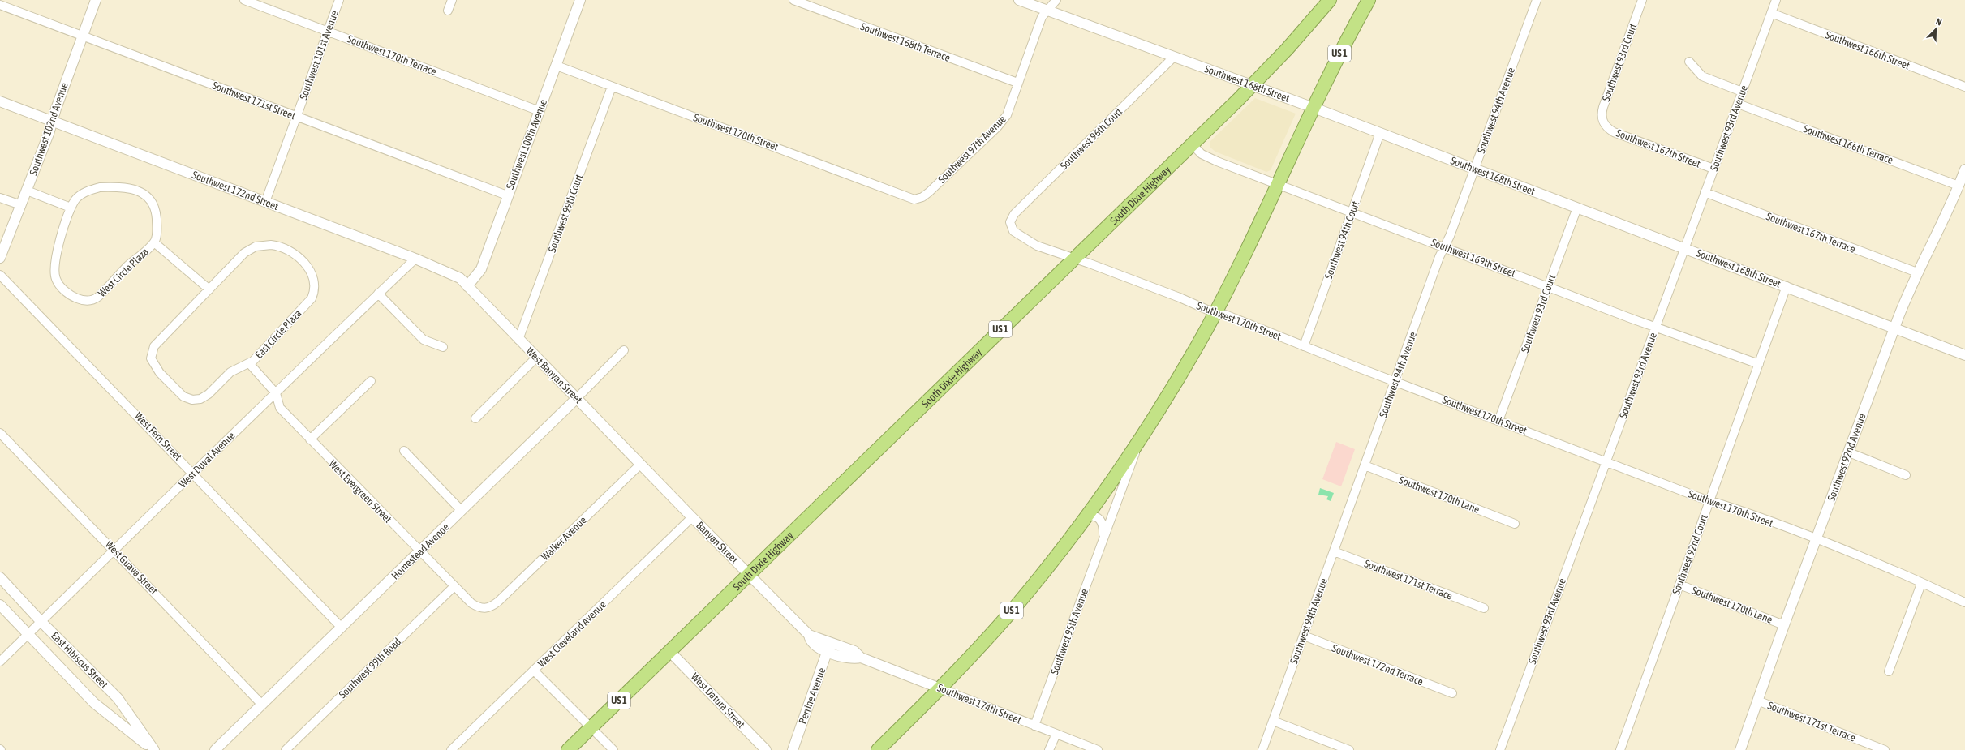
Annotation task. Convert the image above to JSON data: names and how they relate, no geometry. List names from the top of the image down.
{
  "streets": {
    "highway": ["US 1", "South Dixie Highway"],
    "street": [
      "Southwest 168th Terrace",
      "Southwest 166th Street",
      "Southwest 101st Avenue",
      "Southwest 170th Terrace",
      "Southwest 93rd Court",
      "Southwest 168th Street",
      "Southwest 171st Street",
      "Southwest 94th Avenue",
      "Southwest 93rd Avenue",
      "Southwest 102nd Avenue",
      "Southwest 170th Street",
      "Southwest 96th Court",
      "Southwest 100th Avenue",
      "Southwest 166th Terrace",
      "Southwest 167th Street",
      "Southwest 97th Avenue",
      "Southwest 172nd Street",
      "Southwest 99th Court",
      "Southwest 167th Terrace",
      "Southwest 94th Court",
      "Southwest 169th Street",
      "West Circle Plaza",
      "East Circle Plaza",
      "West Banyan Street",
      "West Fern Street",
      "Southwest 92nd Avenue",
      "West Duval Avenue",
      "West Evergreen Street",
      "Southwest 170th Lane",
      "Walker Avenue",
      "Banyan Street",
      "Homestead Avenue",
      "Southwest 92nd Court",
      "West Guava Street",
      "Southwest 171st Terrace",
      "Southwest 95th Avenue",
      "West Cleveland Avenue",
      "East Hibiscus Street",
      "Southwest 172nd Terrace",
      "Southwest 99th Road",
      "Perrine Avenue",
      "West Datura Street",
      "Southwest 174th Street"
    ]
  },
  "crossings": [
    ["Southwest 168th Terrace", "Southwest 97th Avenue"],
    ["Southwest 166th Street", "Southwest 93rd Avenue"],
    ["US 1", "Southwest 168th Street"],
    ["US 1", "Southwest 170th Street"],
    ["US 1", "Southwest 169th Street"],
    ["US 1", "Southwest 95th Avenue"],
    ["US 1", "Southwest 174th Street"],
    ["Southwest 101st Avenue", "Southwest 170th Terrace"],
    ["Southwest 101st Avenue", "Southwest 171st Street"],
    ["Southwest 101st Avenue", "Southwest 172nd Street"],
    ["Southwest 170th Terrace", "Southwest 100th Avenue"],
    ["Southwest 93rd Court", "Southwest 168th Street"],
    ["Southwest 93rd Court", "Southwest 170th Street"],
    ["Southwest 93rd Court", "Southwest 167th Street"],
    ["Southwest 93rd Court", "Southwest 169th Street"],
    ["Southwest 168th Street", "Southwest 94th Avenue"],
    ["Southwest 168th Street", "Southwest 93rd Avenue"],
    ["Southwest 168th Street", "Southwest 96th Court"],
    ["Southwest 168th Street", "Southwest 97th Avenue"],
    ["Southwest 168th Street", "South Dixie Highway"],
    ["Southwest 168th Street", "Southwest 94th Court"],
    ["Southwest 168th Street", "Southwest 92nd Avenue"],
    ["Southwest 168th Street", "Southwest 92nd Court"],
    ["Southwest 171st Street", "Southwest 102nd Avenue"],
    ["Southwest 171st Street", "Southwest 100th Avenue"],
    ["Southwest 94th Avenue", "Southwest 170th Street"],
    ["Southwest 94th Avenue", "Southwest 169th Street"],
    ["Southwest 94th Avenue", "Southwest 170th Lane"],
    ["Southwest 94th Avenue", "Southwest 171st Terrace"],
    ["Southwest 94th Avenue", "Southwest 172nd Terrace"],
    ["Southwest 93rd Avenue", "Southwest 170th Street"],
    ["Southwest 93rd Avenue", "Southwest 166th Terrace"],
    ["Southwest 93rd Avenue", "Southwest 167th Street"],
    ["Southwest 93rd Avenue", "Southwest 167th Terrace"],
    ["Southwest 93rd Avenue", "Southwest 169th Street"],
    ["Southwest 102nd Avenue", "Southwest 172nd Street"],
    ["Southwest 170th Street", "Southwest 96th Court"],
    ["Southwest 170th Street", "Southwest 100th Avenue"],
    ["Southwest 170th Street", "Southwest 97th Avenue"],
    ["Southwest 170th Street", "South Dixie Highway"],
    ["Southwest 170th Street", "Southwest 99th Court"],
    ["Southwest 170th Street", "Southwest 94th Court"],
    ["Southwest 170th Street", "Southwest 92nd Avenue"],
    ["Southwest 170th Street", "Southwest 92nd Court"],
    ["Southwest 100th Avenue", "Southwest 172nd Street"],
    ["Southwest 100th Avenue", "West Banyan Street"],
    ["Southwest 166th Terrace", "Southwest 92nd Avenue"],
    ["Southwest 172nd Street", "West Banyan Street"],
    ["Southwest 172nd Street", "West Duval Avenue"],
    ["South Dixie Highway", "Southwest 169th Street"],
    ["South Dixie Highway", "Banyan Street"],
    ["South Dixie Highway", "West Datura Street"],
    ["Southwest 99th Court", "West Banyan Street"],
    ["Southwest 167th Terrace", "Southwest 92nd Avenue"],
    ["Southwest 94th Court", "Southwest 169th Street"],
    ["Southwest 169th Street", "Southwest 92nd Court"],
    ["East Circle Plaza", "West Evergreen Street"],
    ["West Banyan Street", "Walker Avenue"],
    ["West Banyan Street", "Banyan Street"],
    ["West Banyan Street", "Homestead Avenue"],
    ["West Fern Street", "West Duval Avenue"],
    ["West Fern Street", "Homestead Avenue"],
    ["Southwest 92nd Avenue", "Southwest 170th Lane"],
    ["Southwest 92nd Avenue", "Southwest 171st Terrace"],
    ["West Duval Avenue", "West Evergreen Street"],
    ["West Duval Avenue", "West Guava Street"],
    ["West Duval Avenue", "East Hibiscus Street"],
    ["West Evergreen Street", "Walker Avenue"],
    ["West Evergreen Street", "Homestead Avenue"],
    ["West Evergreen Street", "Southwest 99th Road"],
    ["Southwest 170th Lane", "Southwest 92nd Court"],
    ["Walker Avenue", "Banyan Street"],
    ["Banyan Street", "West Cleveland Avenue"],
    ["Banyan Street", "Perrine Avenue"],
    ["Banyan Street", "Southwest 174th Street"],
    ["Homestead Avenue", "West Guava Street"],
    ["Southwest 95th Avenue", "Southwest 174th Street"]
  ],
  "north": "top right"
}
